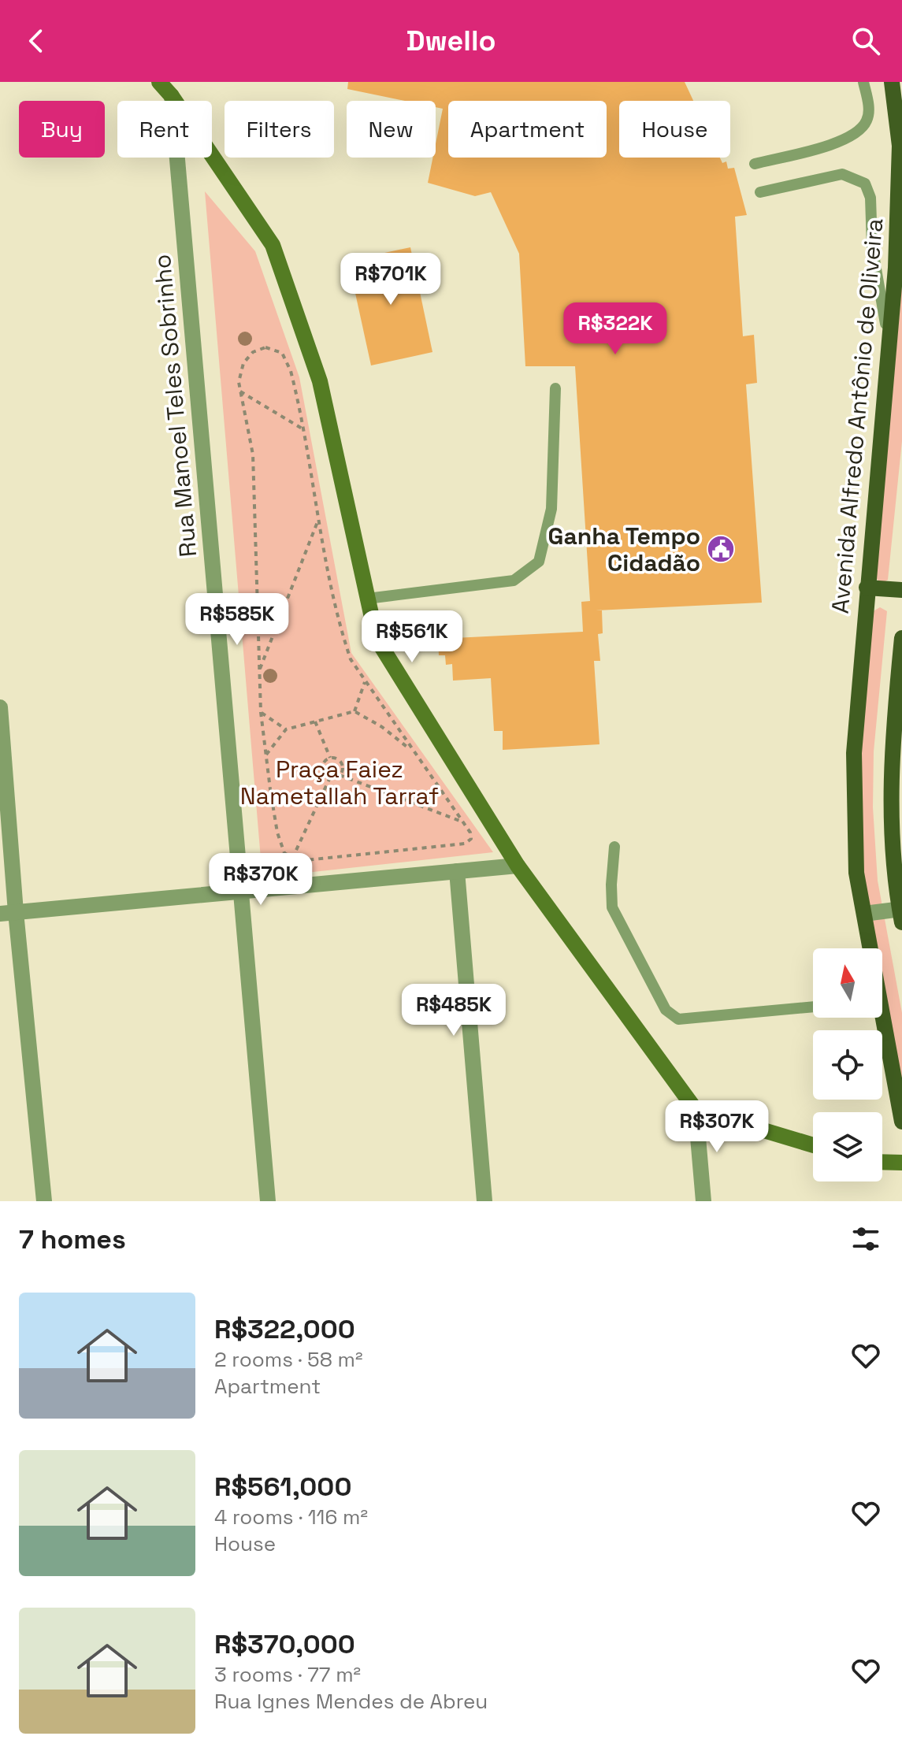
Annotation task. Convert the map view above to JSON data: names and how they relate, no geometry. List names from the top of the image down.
{
  "streets": {
    "main road": ["Avenida Alfredo Antônio de Oliveira"],
    "street": ["Rua Manoel Teles Sobrinho"]
  },
  "parks": ["Praça Faiez Nametallah Tarraf"],
  "places": {
    "public building": ["Ganha Tempo Cidadão"]
  },
  "north": "top",
  "page": {
    "header": "Dwello",
    "chip": [
      "Buy",
      "Rent",
      "Filters",
      "New",
      "Apartment",
      "House"
    ],
    "price": [
      "R$701K",
      "R$322K",
      "R$585K",
      "R$561K",
      "R$370K",
      "R$485K",
      "R$307K"
    ],
    "heading": "7 homes",
    "list": [
      {
        "name": "R$322,000",
        "note": "2 rooms · 58 m² · Apartment"
      },
      {
        "name": "R$561,000",
        "note": "4 rooms · 116 m² · House"
      },
      {
        "name": "R$370,000",
        "note": "3 rooms · 77 m² · Rua Ignes Mendes de Abreu"
      }
    ]
  }
}
